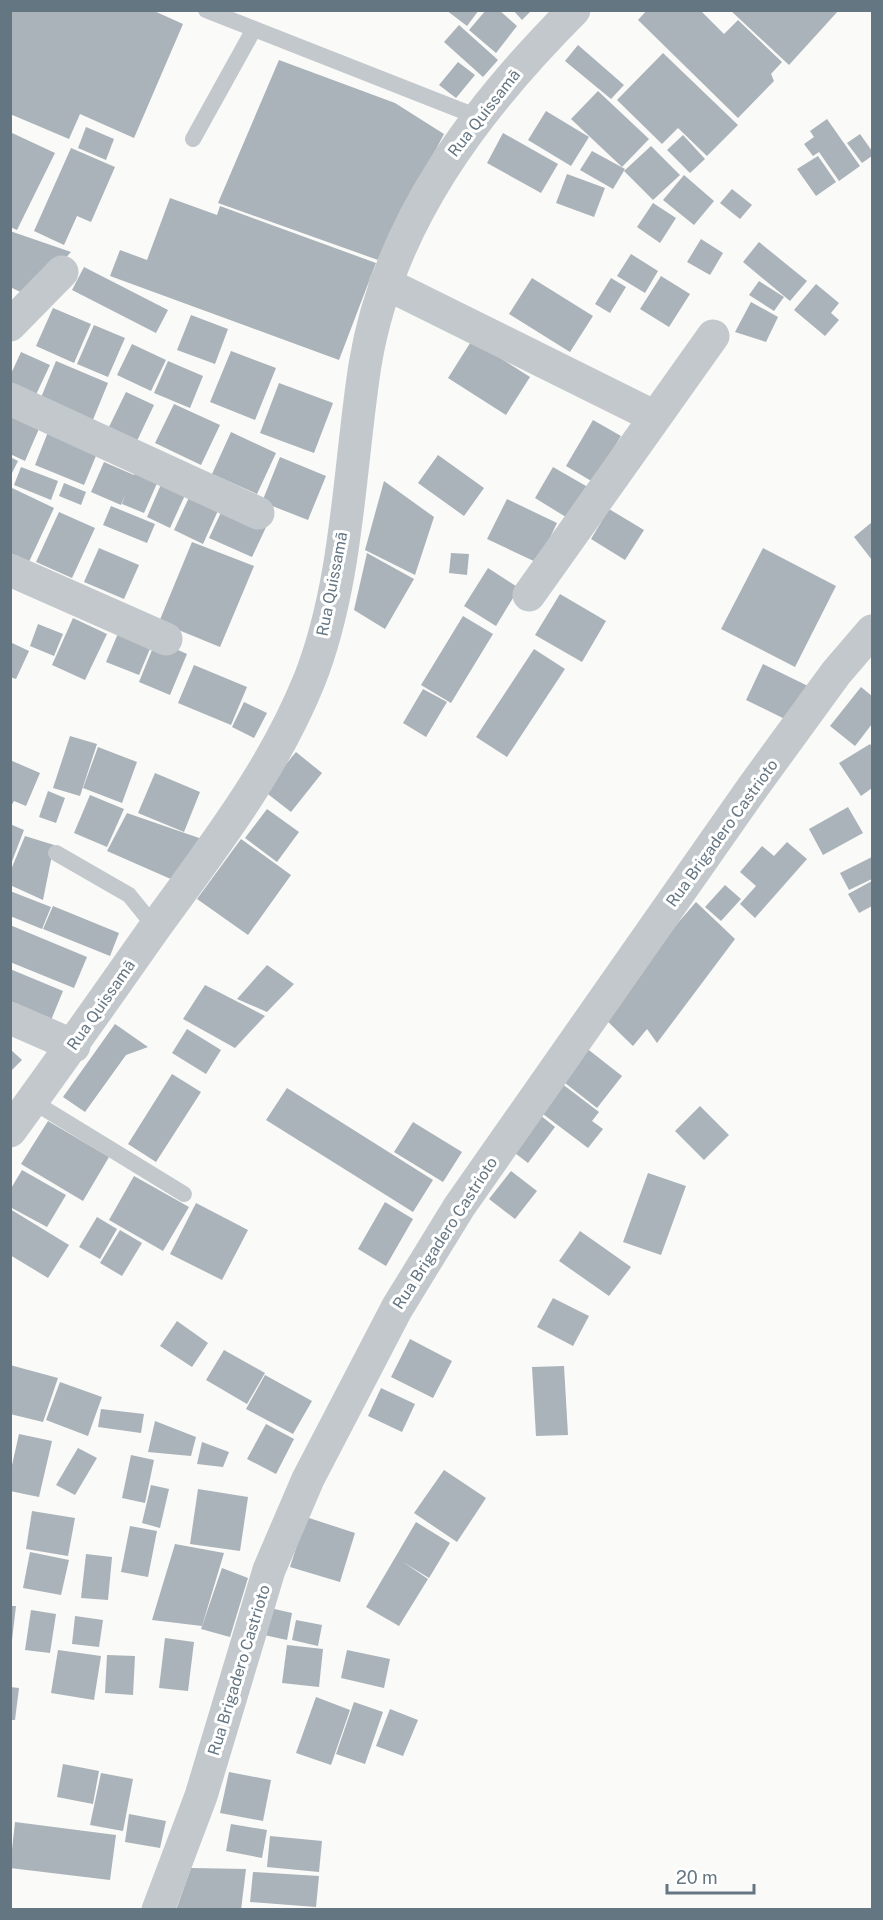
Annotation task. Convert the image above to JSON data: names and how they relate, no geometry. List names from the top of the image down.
{
  "streets": {
    "street": ["Rua Quissamã", "Rua Brigadero Castrioto"]
  },
  "scale_bar": "20 m"
}
